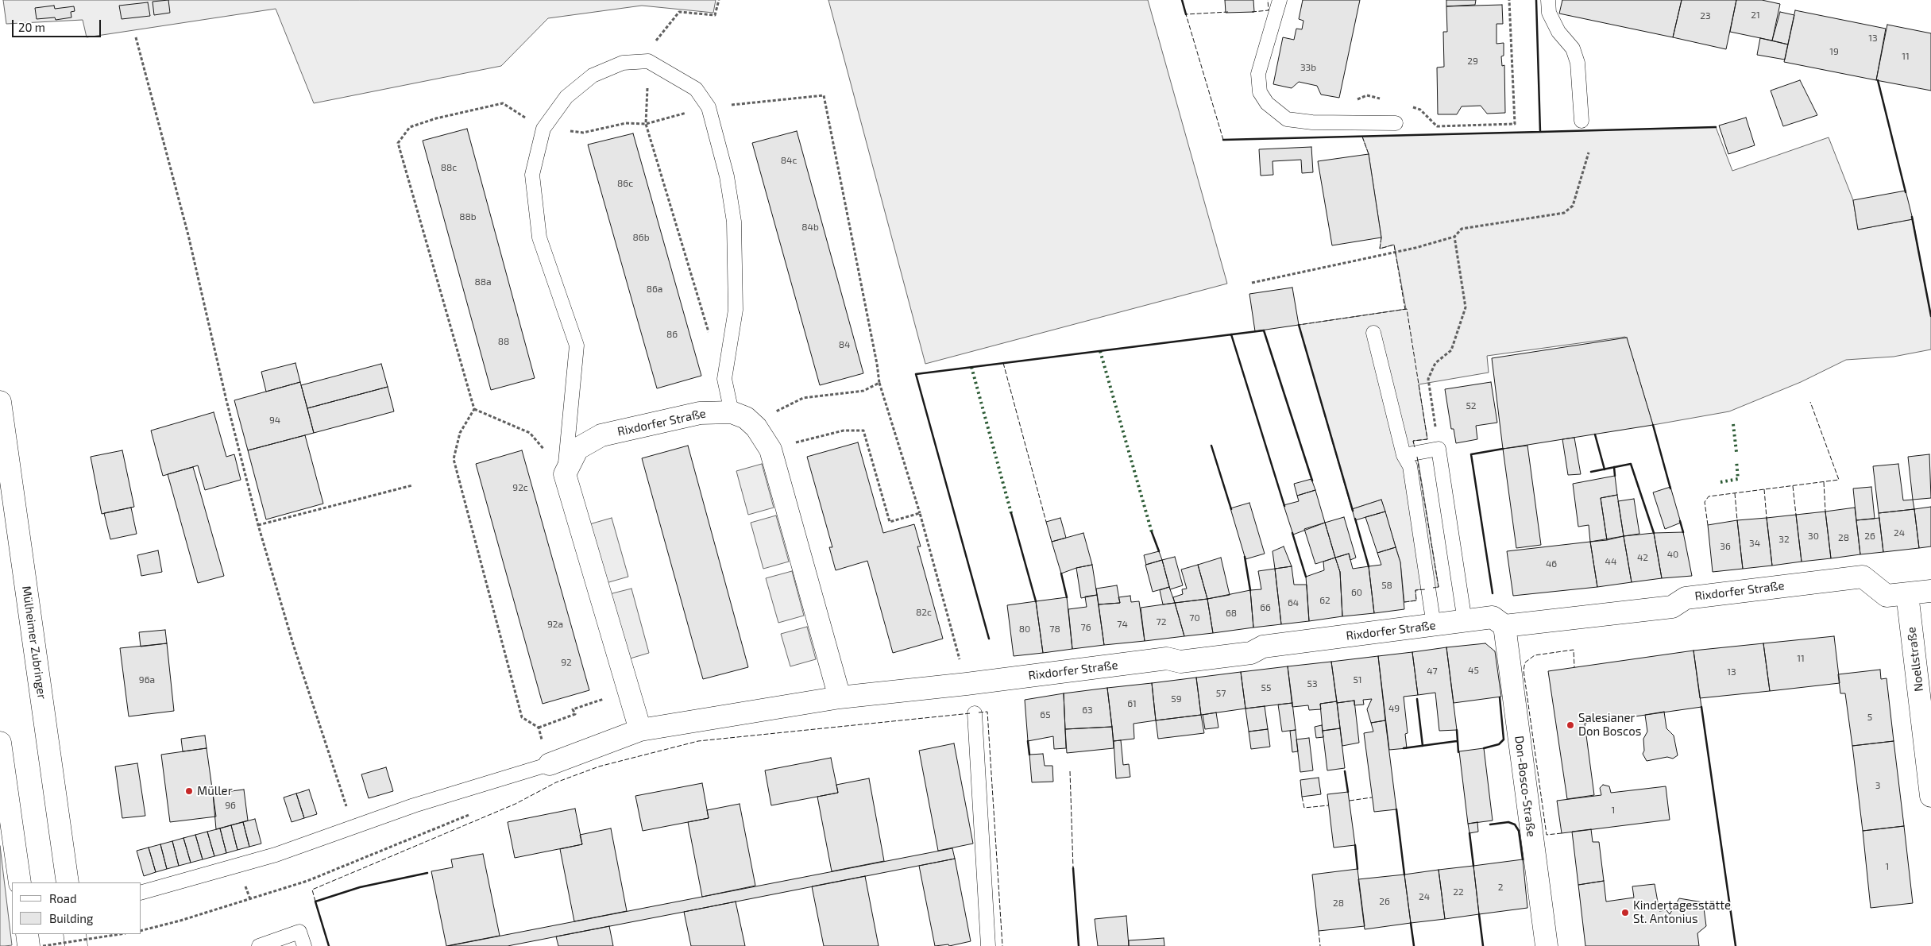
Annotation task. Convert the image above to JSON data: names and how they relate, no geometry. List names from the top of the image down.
{
  "streets": {
    "street": [
      "Rixdorfer Straße",
      "Mülheimer Zubringer",
      "Noellstraße",
      "Don-Bosco-Straße"
    ]
  },
  "crossings": [
    ["Rixdorfer Straße", "Noellstraße"],
    ["Rixdorfer Straße", "Don-Bosco-Straße"]
  ],
  "places": ["Salesianer Don Boscos", "Müller", "Kindertagesstätte St. Antonius"],
  "house_numbers": [
    "21",
    "23",
    "13",
    "19",
    "11",
    "29",
    "33b",
    "84c",
    "88c",
    "86c",
    "88b",
    "84b",
    "86b",
    "88a",
    "86a",
    "86",
    "88",
    "84",
    "52",
    "94",
    "92c",
    "24",
    "30",
    "26",
    "28",
    "32",
    "34",
    "36",
    "40",
    "42",
    "44",
    "46",
    "58",
    "60",
    "62",
    "64",
    "66",
    "82c",
    "68",
    "70",
    "72",
    "92a",
    "74",
    "76",
    "80",
    "78",
    "11",
    "92",
    "45",
    "47",
    "13",
    "96a",
    "51",
    "53",
    "55",
    "57",
    "59",
    "61",
    "49",
    "63",
    "65",
    "5",
    "3",
    "96",
    "1",
    "1",
    "2",
    "22",
    "24",
    "26",
    "28"
  ],
  "legend": ["Road", "Building"],
  "scale_bar": "20 m"
}
